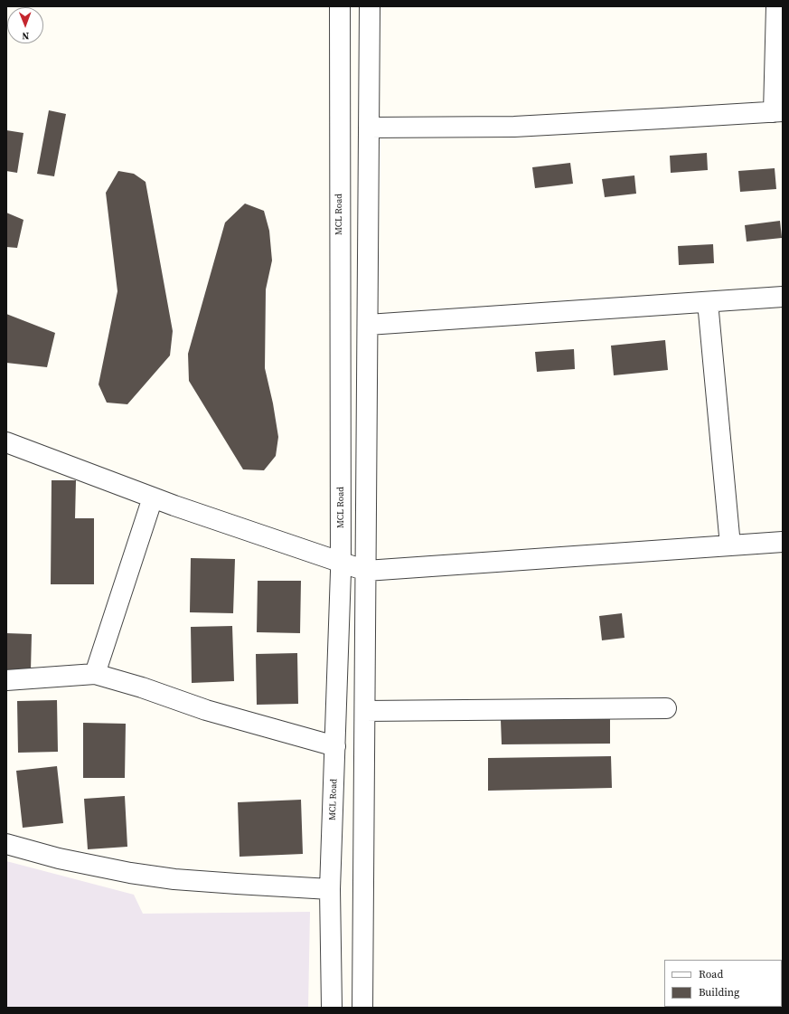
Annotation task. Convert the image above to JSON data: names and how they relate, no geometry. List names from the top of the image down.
{
  "streets": {
    "street": ["MCL Road"]
  },
  "legend": ["Road", "Building"],
  "north": "bottom"
}
